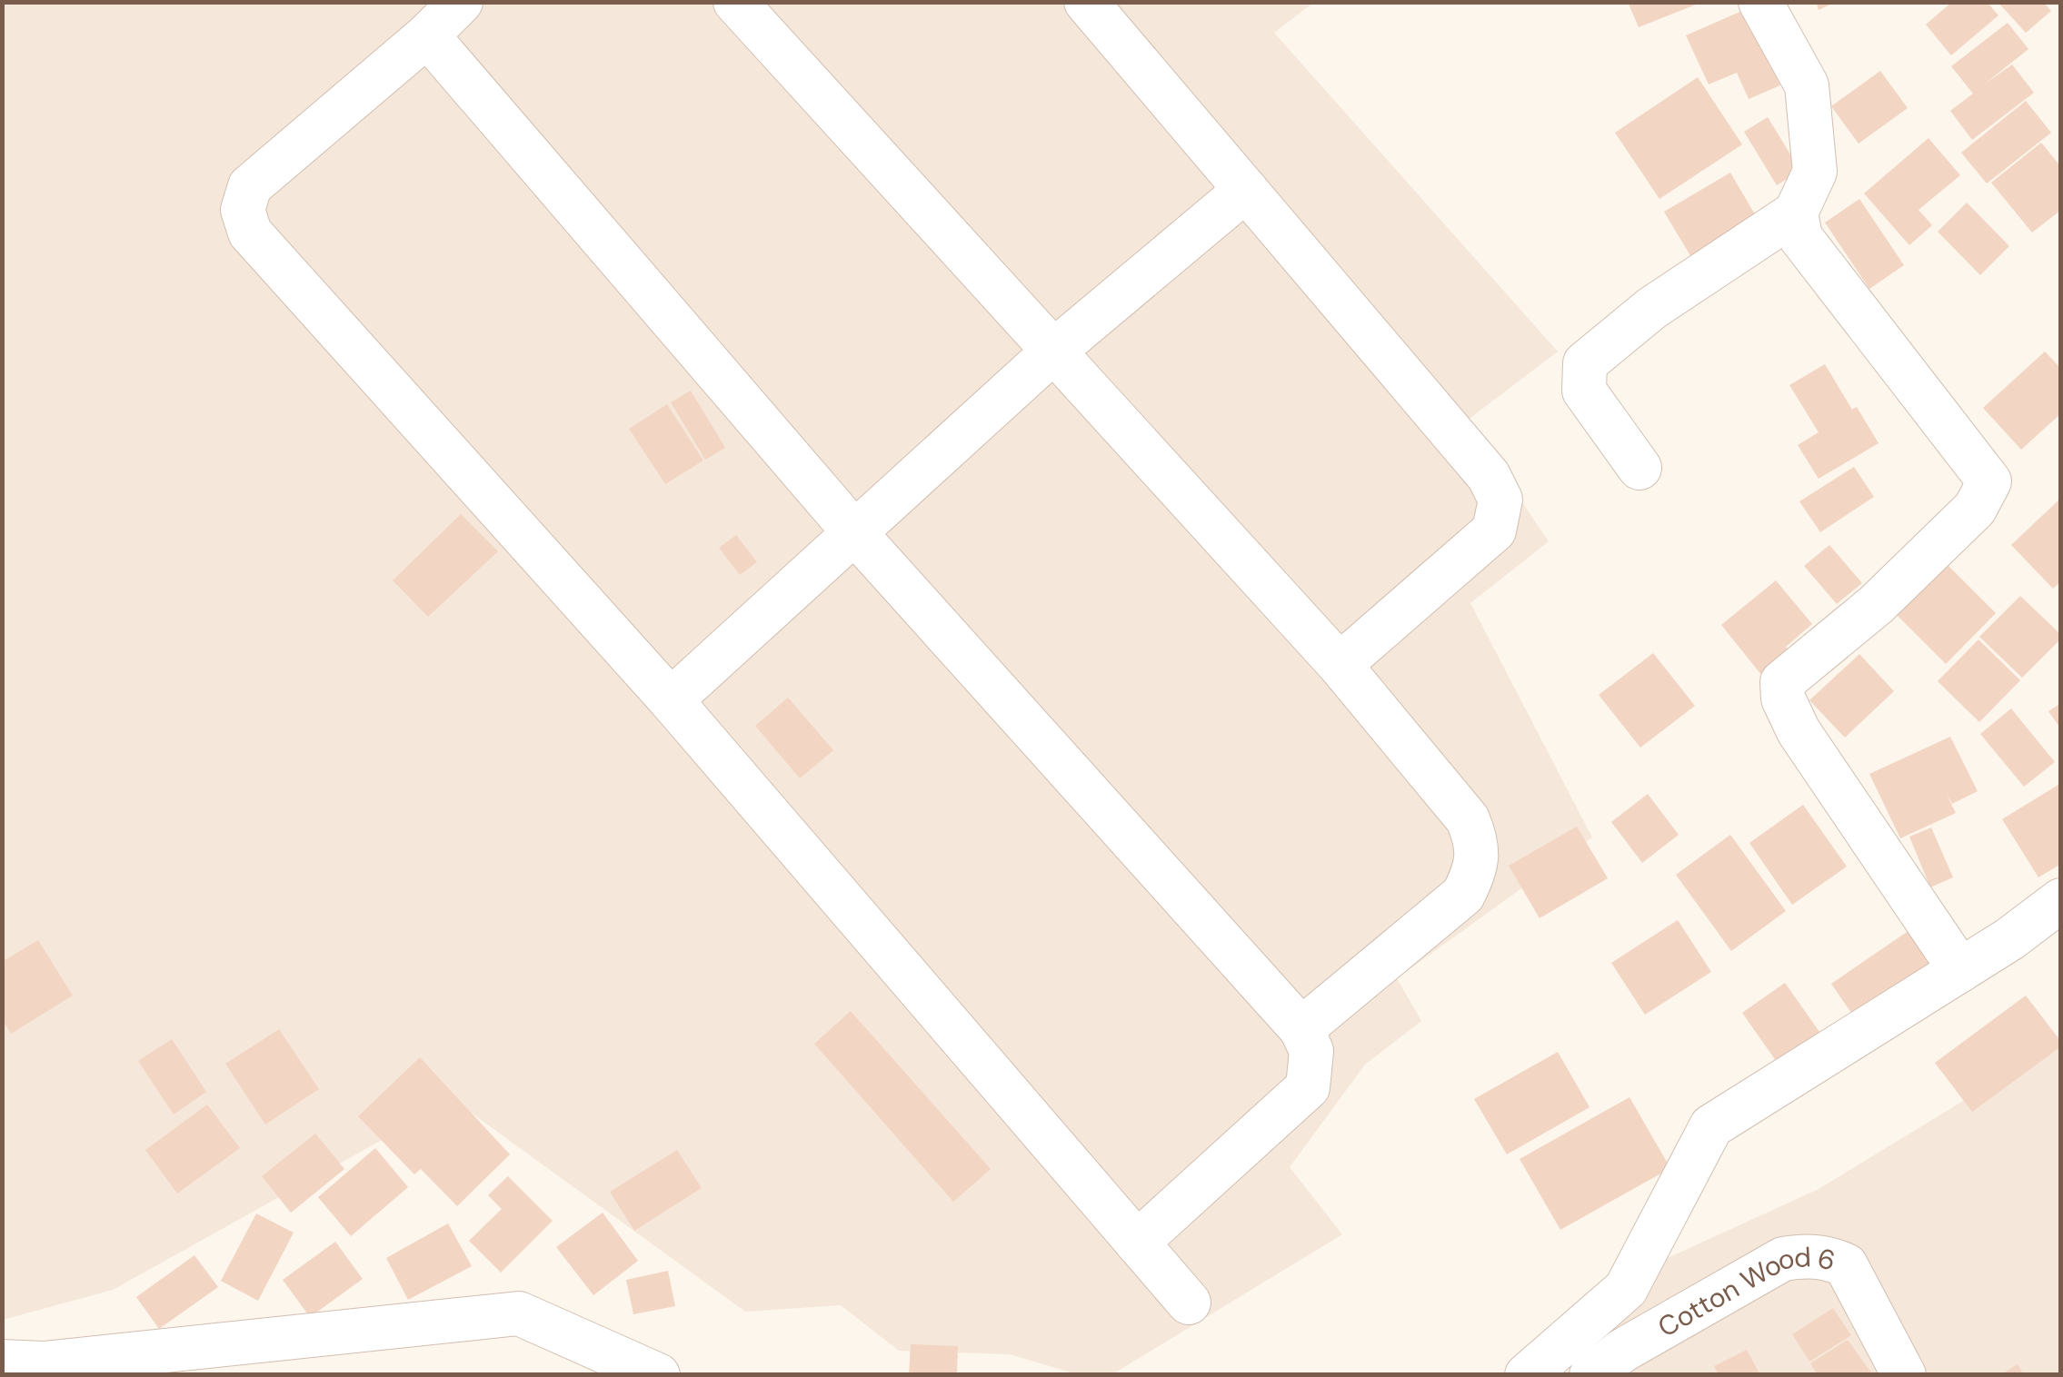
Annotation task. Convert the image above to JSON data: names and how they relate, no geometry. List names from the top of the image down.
{
  "streets": {
    "street": ["Cotton Wood 6"]
  }
}
